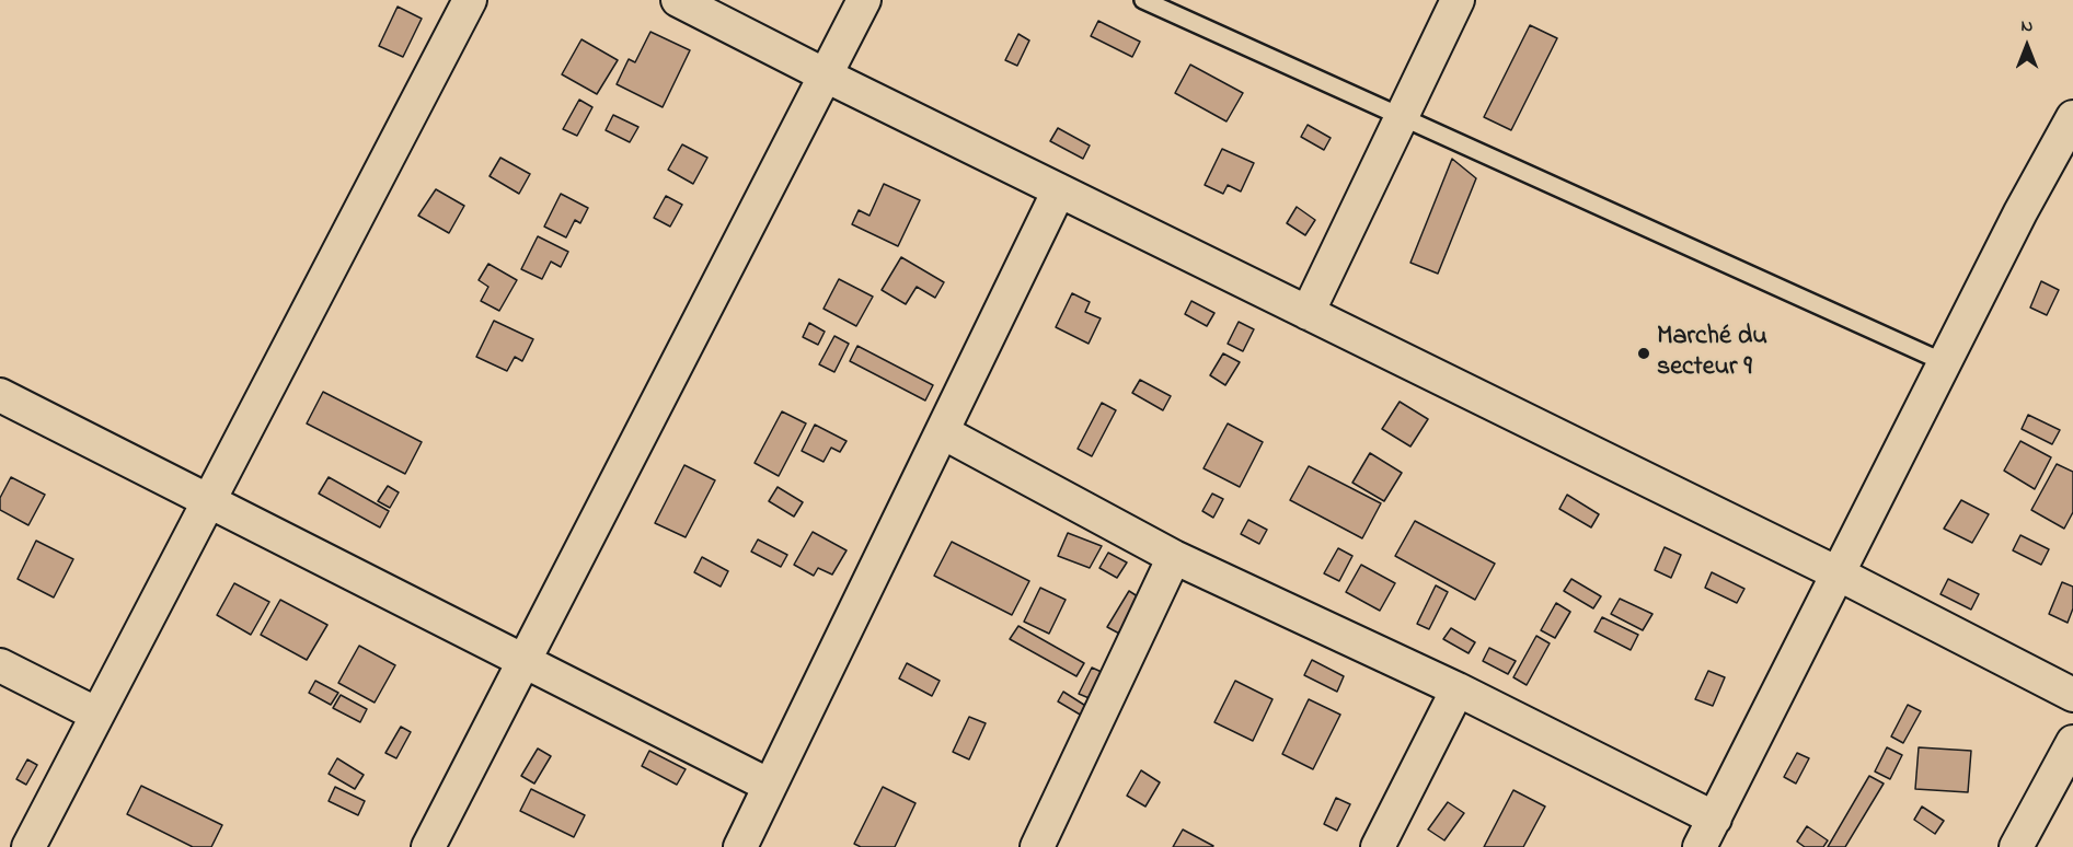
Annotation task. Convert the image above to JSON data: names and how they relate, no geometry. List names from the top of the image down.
{
  "places": ["Marché du secteur 9"],
  "north": "top"
}
